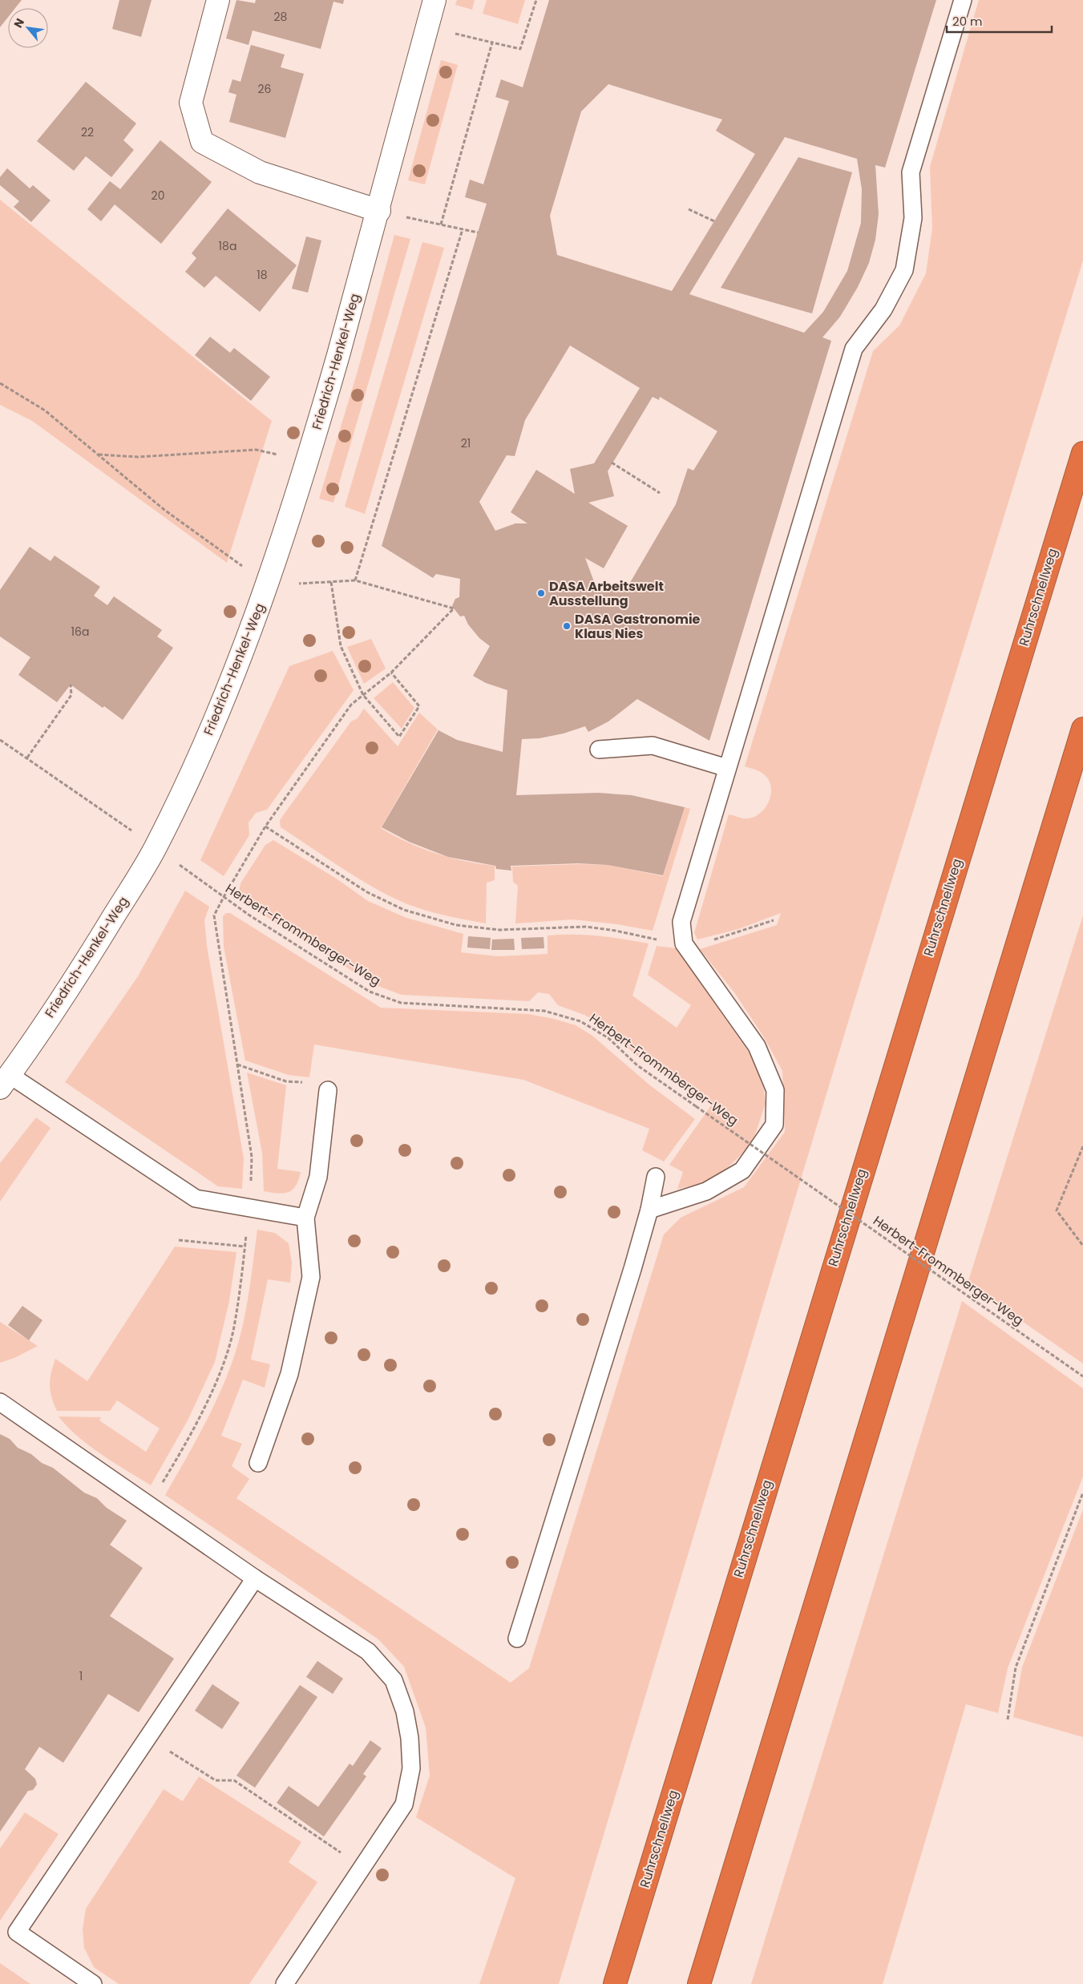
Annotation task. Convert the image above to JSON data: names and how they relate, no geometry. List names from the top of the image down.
{
  "streets": {
    "highway": ["Ruhrschnellweg"],
    "street": ["Friedrich-Henkel-Weg"],
    "path": ["Herbert-Frommberger-Weg"]
  },
  "crossings": [
    ["Friedrich-Henkel-Weg", "Herbert-Frommberger-Weg"]
  ],
  "places": ["DASA Arbeitswelt Ausstellung", "DASA Gastronomie Klaus Nies"],
  "house_numbers": [
    "28",
    "26",
    "22",
    "20",
    "18a",
    "18",
    "21",
    "16a",
    "1"
  ],
  "scale_bar": "20 m",
  "north": "top left"
}
